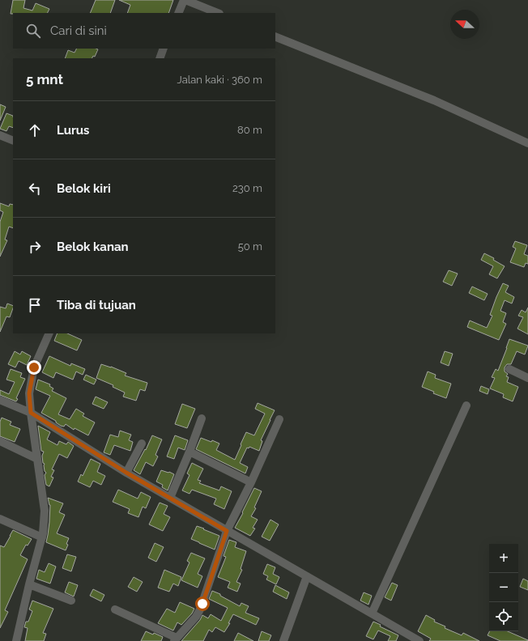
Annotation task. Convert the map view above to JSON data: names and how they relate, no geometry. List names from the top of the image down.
{
  "north": "left",
  "page": {
    "search": "Cari di sini",
    "heading": ["5 mnt", "Jalan kaki · 360 m"],
    "list": [
      ["Lurus", "80 m"],
      ["Belok kiri", "230 m"],
      ["Belok kanan", "50 m"],
      "Tiba di tujuan"
    ],
    "map_buttons": ["+", "−"]
  }
}
